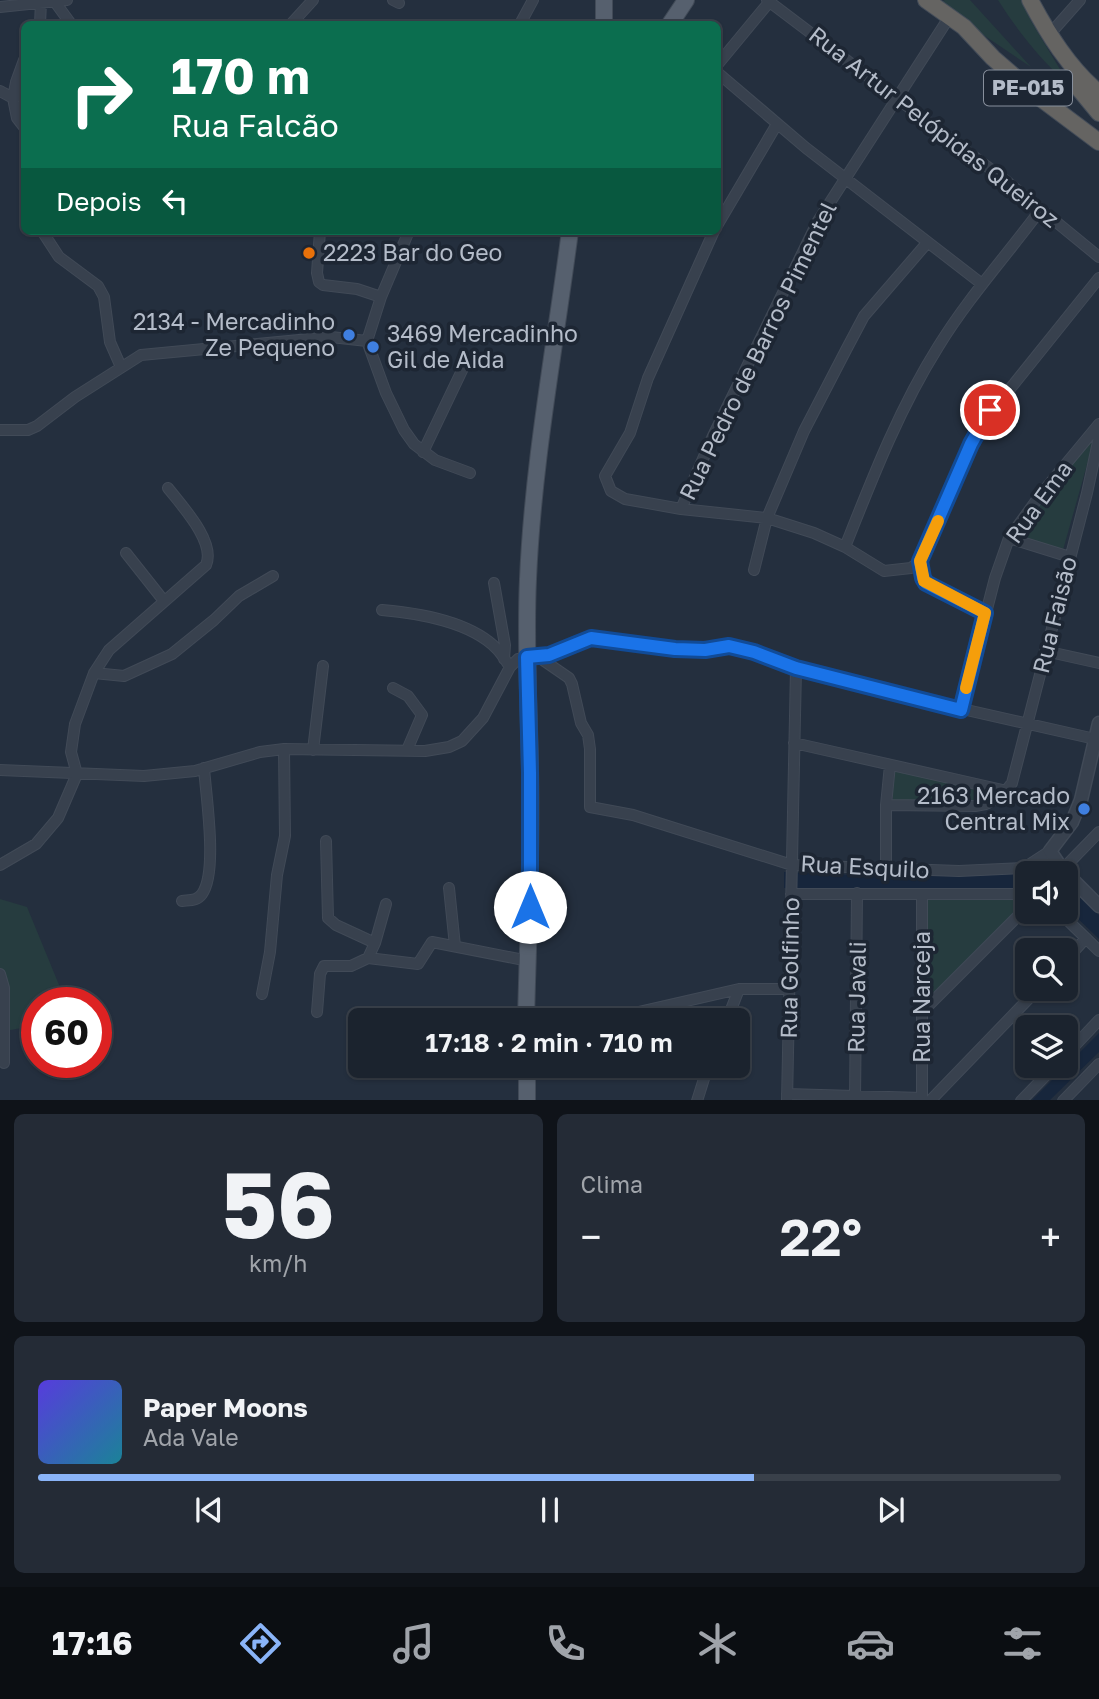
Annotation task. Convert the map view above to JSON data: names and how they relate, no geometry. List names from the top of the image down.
{
  "streets": {
    "highway": ["PE-015"],
    "street": [
      "Rua Artur Pelópidas Queiroz",
      "Rua Pedro de Barros Pimentel",
      "Rua Ema",
      "Rua Faisão",
      "Rua Esquilo",
      "Rua Golfinho",
      "Rua Javali",
      "Rua Narceja"
    ]
  },
  "crossings": [
    ["PE-015", "Rua Pedro de Barros Pimentel"],
    ["Rua Artur Pelópidas Queiroz", "Rua Pedro de Barros Pimentel"],
    ["Rua Esquilo", "Rua Golfinho"],
    ["Rua Esquilo", "Rua Javali"],
    ["Rua Esquilo", "Rua Narceja"]
  ],
  "places": [
    "2223 Bar do Geo",
    "2134 - Mercadinho Ze Pequeno",
    "3469 Mercadinho Gil de Aida",
    "2163 Mercado Central Mix"
  ],
  "page": {
    "turn": ["170 m", "Rua Falcão"],
    "then": "Depois",
    "limit": "60",
    "trip": "17:18 · 2 min · 710 m",
    "tile": [
      ["56", "km/h"],
      "Clima"
    ],
    "heat": ["−", "22°", "+"],
    "song": ["Paper Moons", "Ada Vale"],
    "tabs": "17:16"
  }
}
